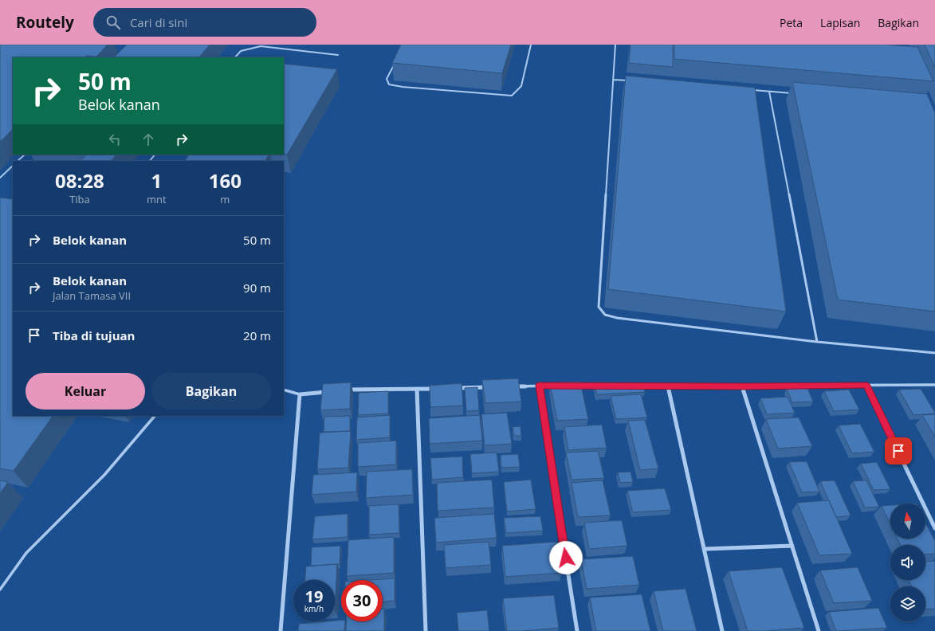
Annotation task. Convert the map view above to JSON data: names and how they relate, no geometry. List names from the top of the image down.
{
  "north": "top",
  "page": {
    "header": "Routely",
    "search": "Cari di sini",
    "nav": ["Peta", "Lapisan", "Bagikan"],
    "turn": ["50 m", "Belok kanan"],
    "eta": [
      "08:28",
      "Tiba",
      "1",
      "mnt",
      "160",
      "m"
    ],
    "list": [
      {
        "name": "Belok kanan",
        "value": "50 m"
      },
      {
        "name": "Belok kanan",
        "note": "Jalan Tamasa VII",
        "value": "90 m"
      },
      {
        "name": "Tiba di tujuan",
        "value": "20 m"
      }
    ],
    "buttons": ["Keluar", "Bagikan"],
    "speed": "19 km/h",
    "limit": "30"
  }
}
